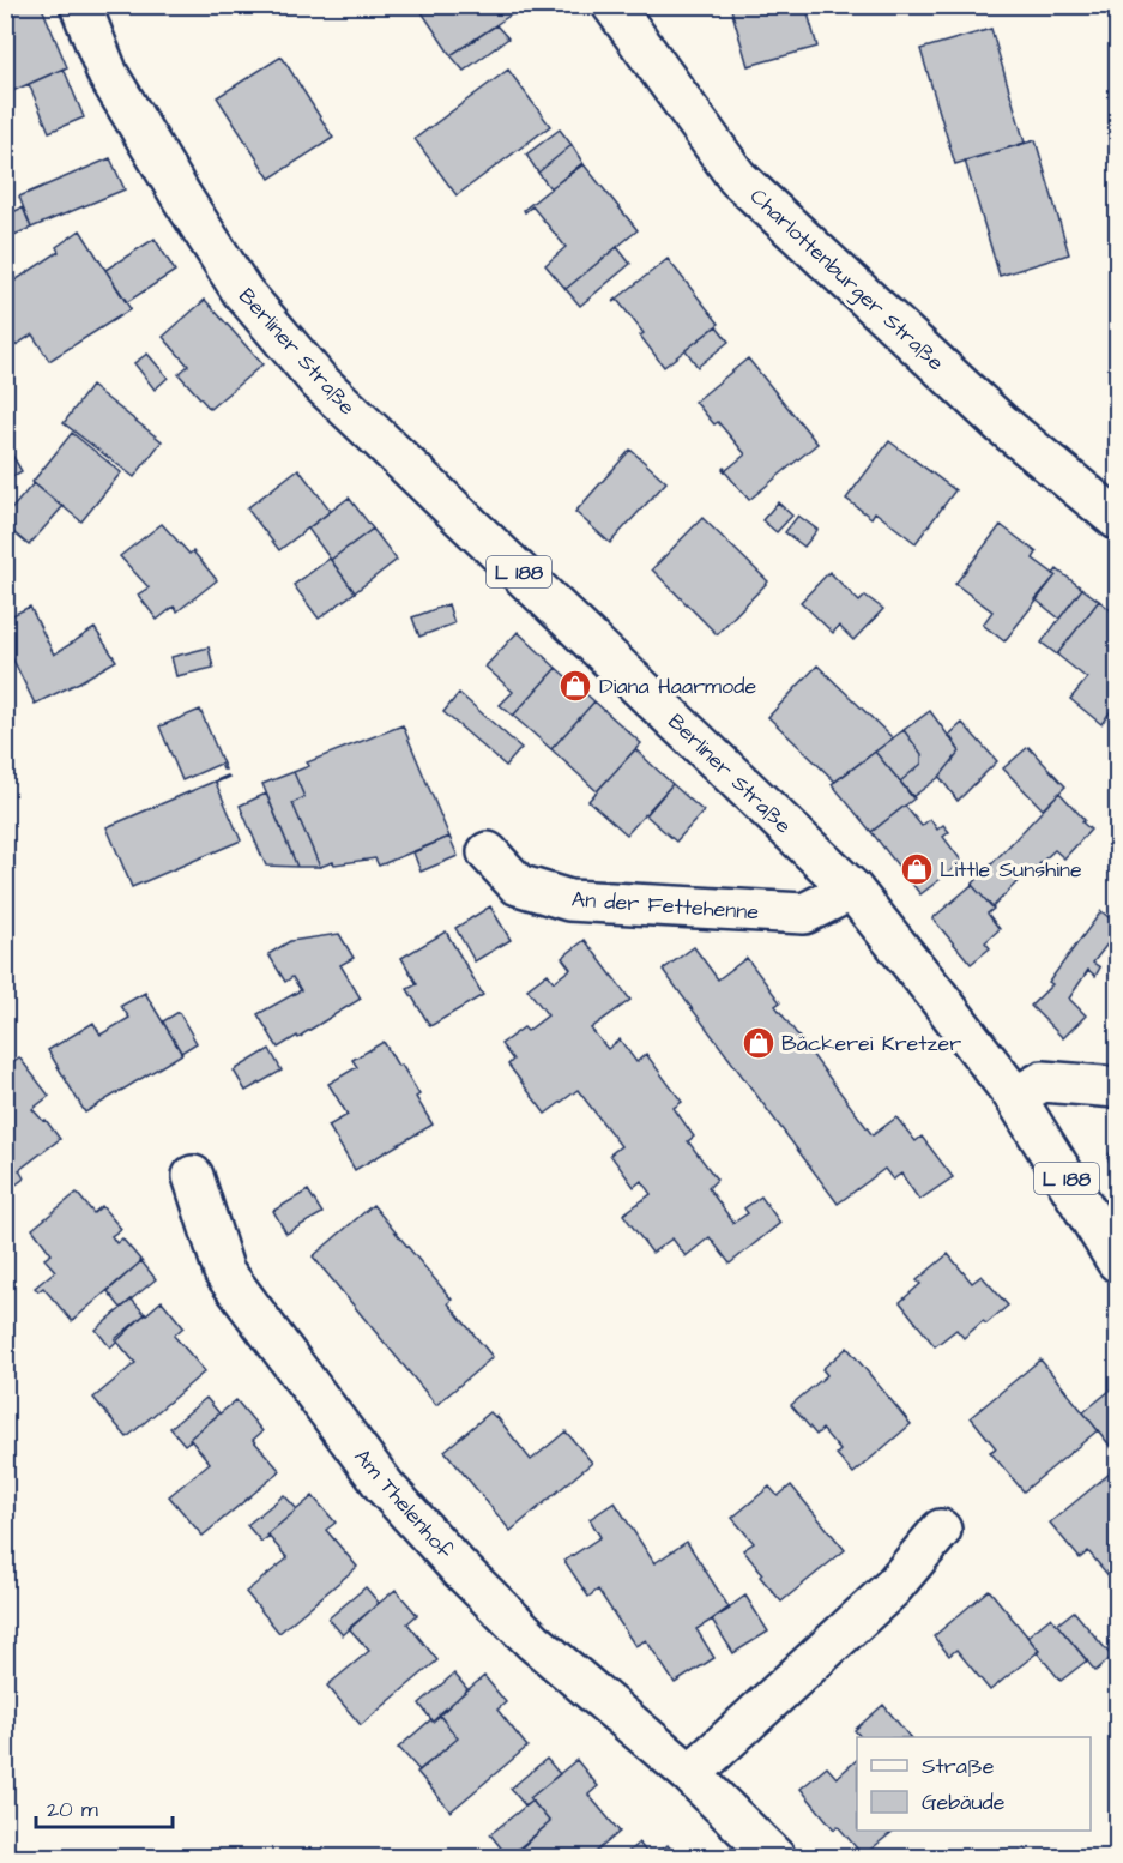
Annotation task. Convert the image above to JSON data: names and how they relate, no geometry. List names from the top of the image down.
{
  "streets": {
    "street": [
      "Charlottenburger Straße",
      "Berliner Straße",
      "L 188",
      "An der Fettehenne",
      "Am Thelenhof"
    ]
  },
  "crossings": [
    ["Berliner Straße", "An der Fettehenne"]
  ],
  "places": {
    "shop": ["Diana Haarmode", "Little Sunshine", "Bäckerei Kretzer"]
  },
  "legend": ["Straße", "Gebäude"],
  "scale_bar": "20 m"
}
